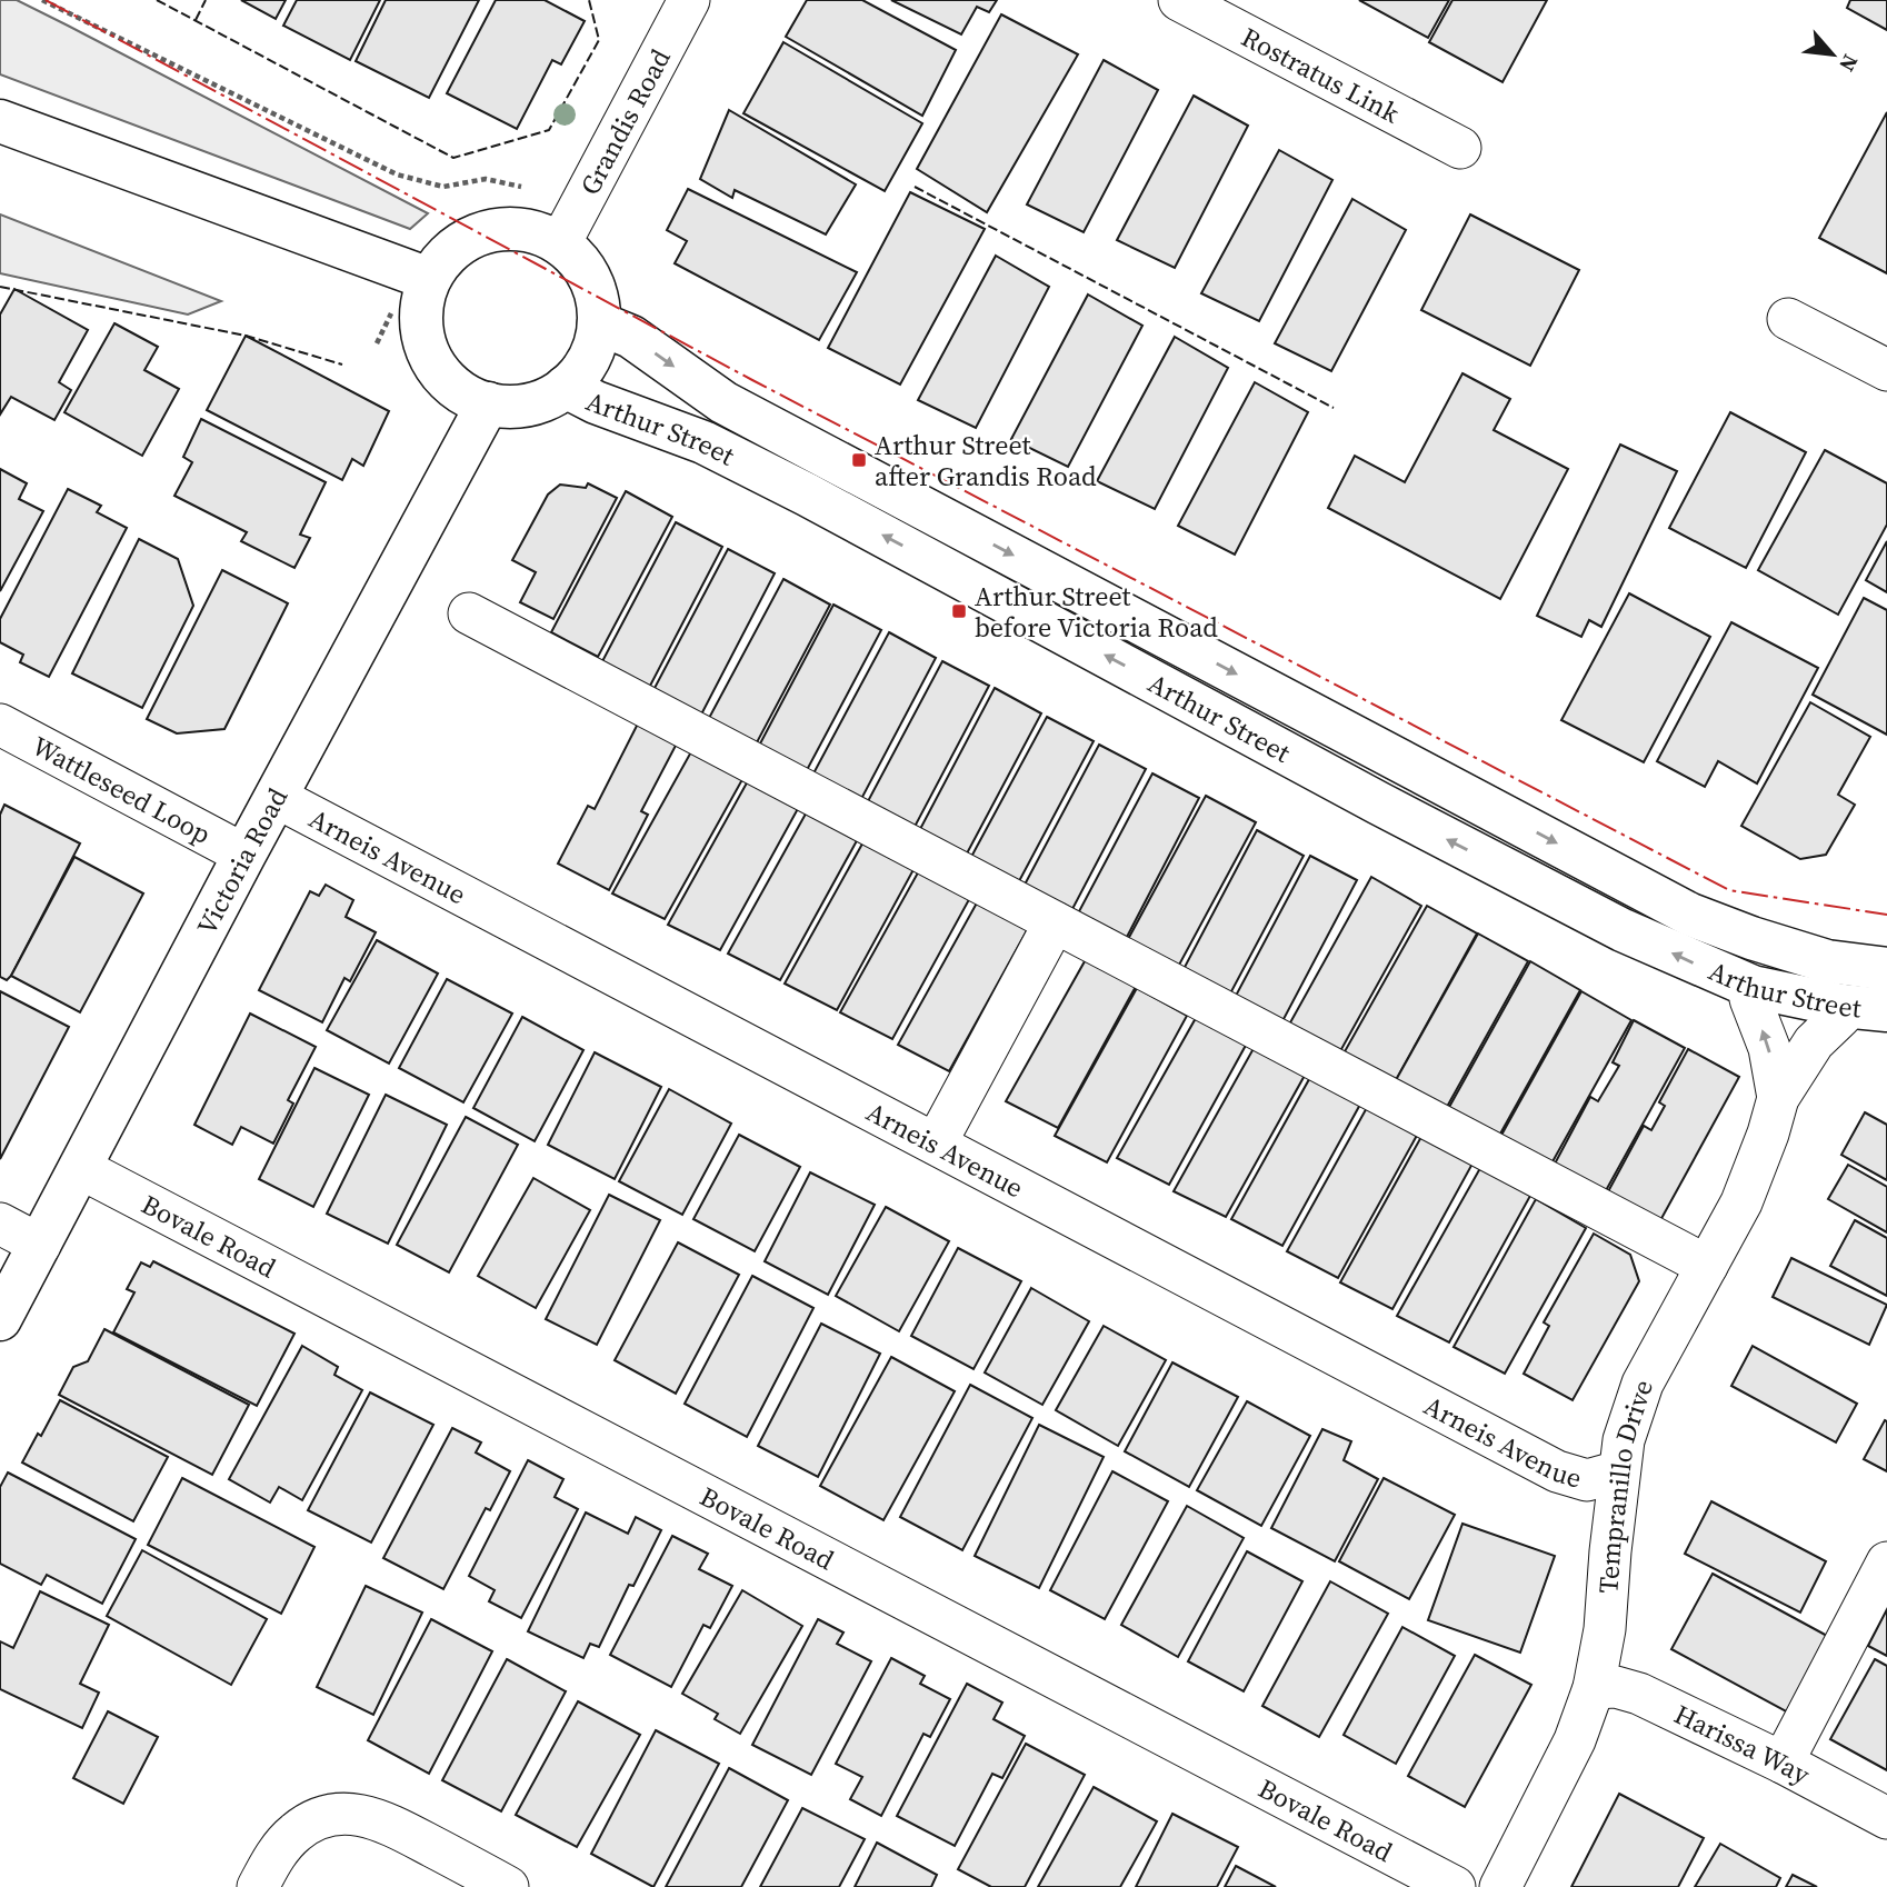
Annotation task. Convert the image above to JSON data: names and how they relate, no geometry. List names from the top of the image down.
{
  "streets": {
    "street": [
      "Rostratus Link",
      "Grandis Road",
      "Arthur Street",
      "Wattleseed Loop",
      "Arneis Avenue",
      "Victoria Road",
      "Bovale Road",
      "Tempranillo Drive",
      "Harissa Way"
    ]
  },
  "crossings": [
    ["Grandis Road", "Arthur Street"],
    ["Grandis Road", "Victoria Road"],
    ["Arthur Street", "Victoria Road"],
    ["Arthur Street", "Tempranillo Drive"],
    ["Wattleseed Loop", "Victoria Road"],
    ["Arneis Avenue", "Victoria Road"],
    ["Arneis Avenue", "Tempranillo Drive"],
    ["Victoria Road", "Bovale Road"],
    ["Tempranillo Drive", "Harissa Way"]
  ],
  "places": {
    "transit": ["Arthur Street after Grandis Road", "Arthur Street before Victoria Road"]
  },
  "north": "bottom right"
}
